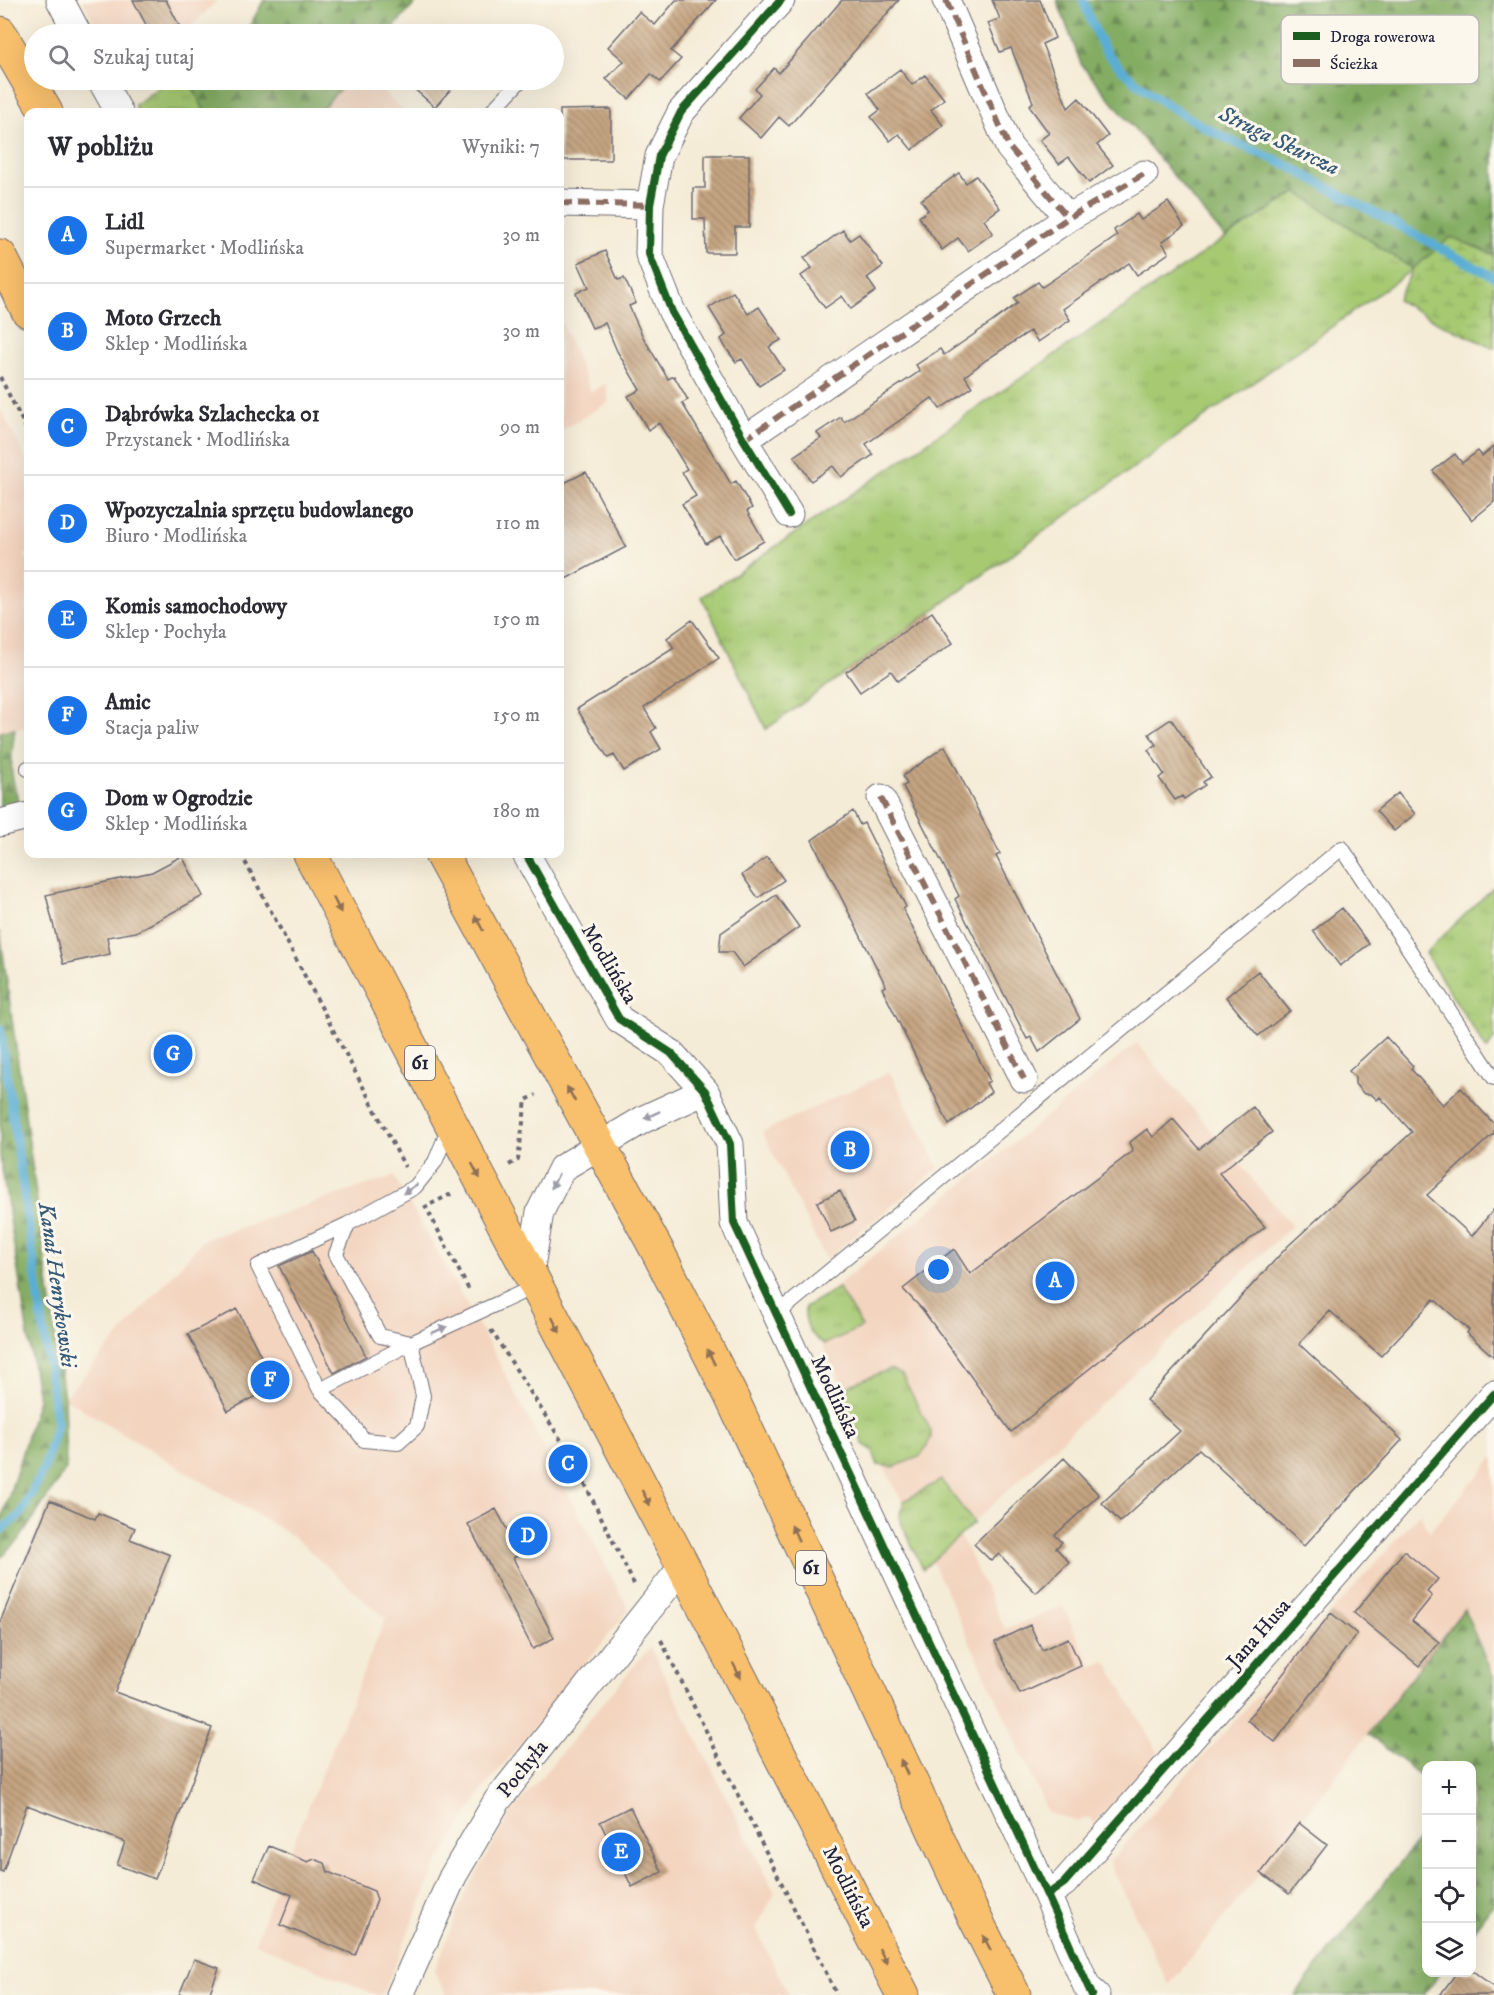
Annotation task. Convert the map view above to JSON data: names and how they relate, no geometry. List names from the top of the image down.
{
  "streets": {
    "main road": ["Modlińska", "61"],
    "street": ["Jana Husa", "Pochyła"]
  },
  "crossings": [
    ["Modlińska", "Jana Husa"],
    ["Modlińska", "Pochyła"]
  ],
  "water": ["Struga Skurcza", "Kanał Henrykowski"],
  "legend": ["Droga rowerowa", "Ścieżka"],
  "page": {
    "search": "Szukaj tutaj",
    "heading": ["W pobliżu", "Wyniki: 7"],
    "list": [
      {
        "mark": "A",
        "name": "Lidl",
        "note": "Supermarket · Modlińska",
        "value": "30 m"
      },
      {
        "mark": "B",
        "name": "Moto Grzech",
        "note": "Sklep · Modlińska",
        "value": "30 m"
      },
      {
        "mark": "C",
        "name": "Dąbrówka Szlachecka 01",
        "note": "Przystanek · Modlińska",
        "value": "90 m"
      },
      {
        "mark": "D",
        "name": "Wpozyczalnia sprzętu budowlanego",
        "note": "Biuro · Modlińska",
        "value": "110 m"
      },
      {
        "mark": "E",
        "name": "Komis samochodowy",
        "note": "Sklep · Pochyła",
        "value": "150 m"
      },
      {
        "mark": "F",
        "name": "Amic",
        "note": "Stacja paliw",
        "value": "150 m"
      },
      {
        "mark": "G",
        "name": "Dom w Ogrodzie",
        "note": "Sklep · Modlińska",
        "value": "180 m"
      }
    ],
    "pins": [
      "G",
      "B",
      "A",
      "F",
      "C",
      "D",
      "E"
    ],
    "map_buttons": ["+", "−"]
  }
}
